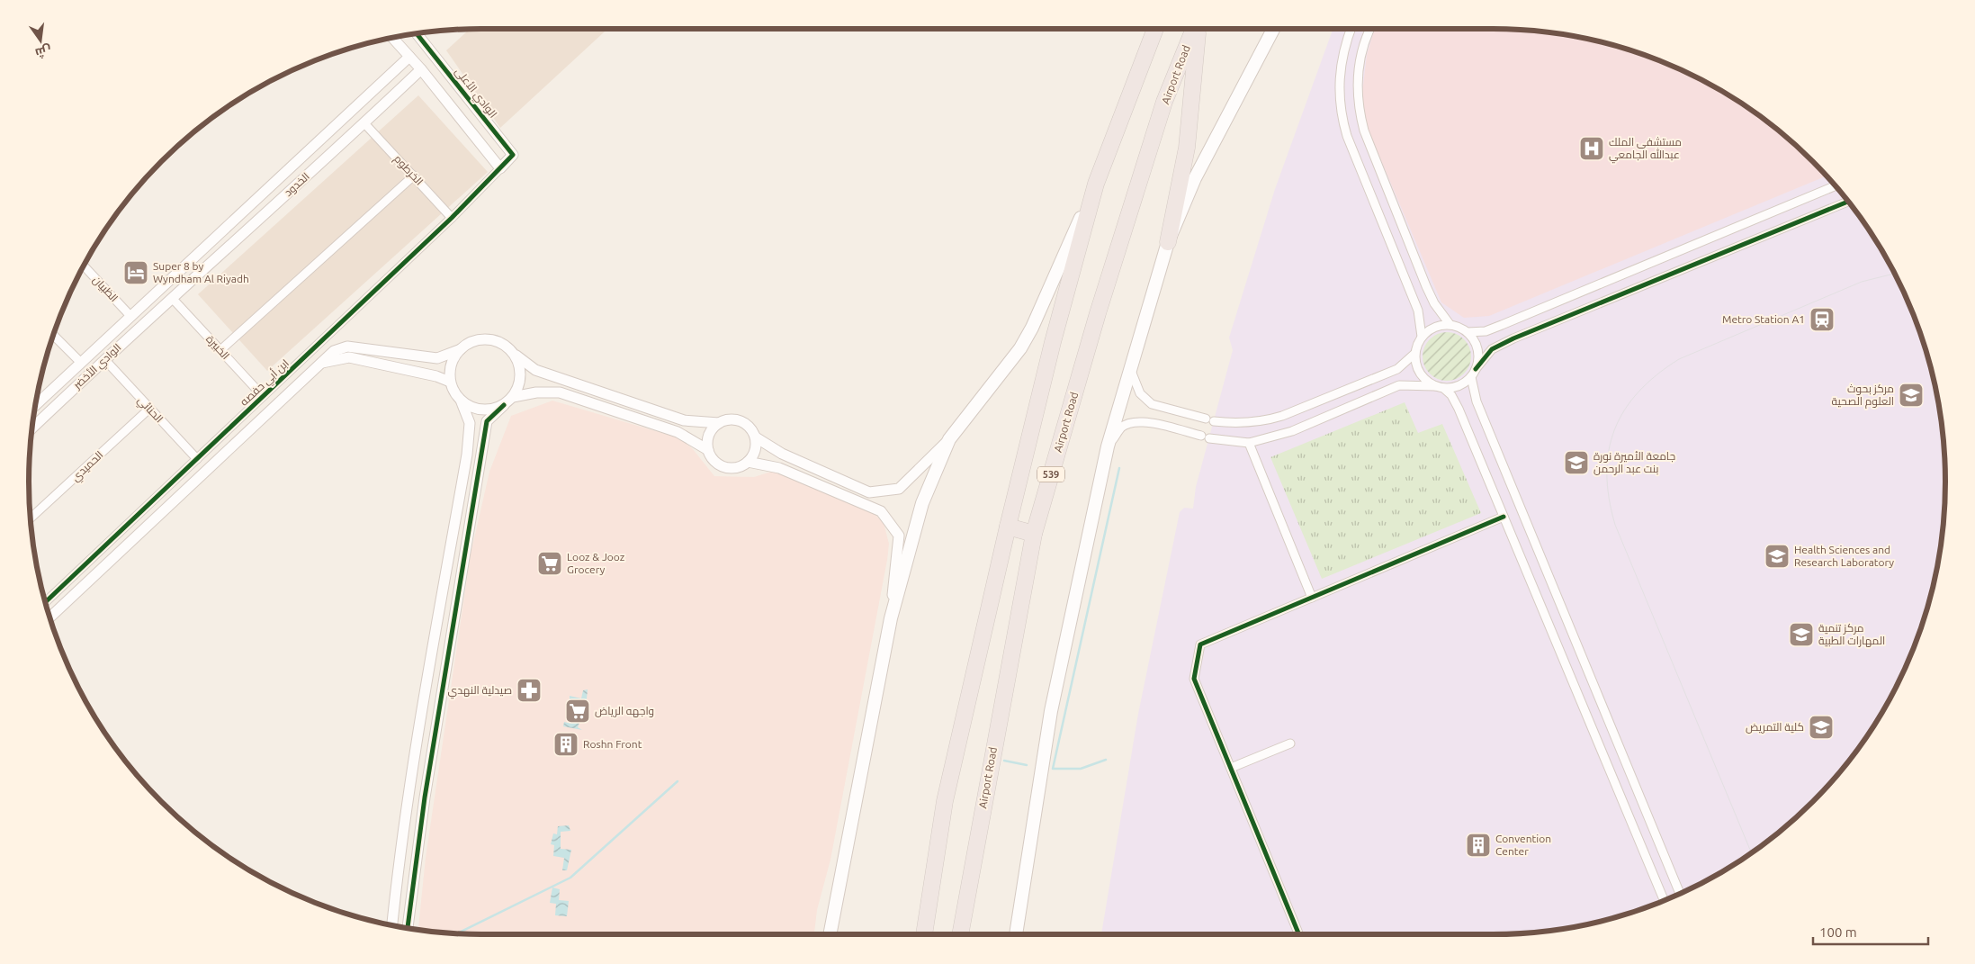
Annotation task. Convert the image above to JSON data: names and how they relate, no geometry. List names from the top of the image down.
{
  "streets": {
    "highway": ["Airport Road", "539"],
    "street": [
      "الوادي الأعلى",
      "الخرطوم",
      "الخدود",
      "الظبيان",
      "الخبيرة",
      "الوادي الأخضر",
      "ابن أبي حفصه",
      "الحنائي",
      "الحميدي"
    ]
  },
  "crossings": [
    ["الوادي الأعلى", "ابن أبي حفصه"],
    ["الخرطوم", "الخدود"],
    ["الخرطوم", "ابن أبي حفصه"],
    ["الخدود", "الخبيرة"],
    ["الخدود", "الوادي الأخضر"],
    ["الظبيان", "الوادي الأخضر"],
    ["الخبيرة", "الوادي الأخضر"],
    ["الخبيرة", "ابن أبي حفصه"],
    ["الوادي الأخضر", "الحنائي"],
    ["ابن أبي حفصه", "الحنائي"],
    ["الحنائي", "الحميدي"]
  ],
  "places": {
    "hospital": ["مستشفى الملك عبدالله الجامعي"],
    "hotel": ["Super 8 by Wyndham Al Riyadh"],
    "station": ["Metro Station A1"],
    "school or university": [
      "مركز بحوث العلوم الصحية",
      "جامعة الأميرة نورة بنت عبد الرحمن",
      "Health Sciences and Research Laboratory",
      "مركز تنمية المهارات الطبية",
      "كلية التمريض"
    ],
    "supermarket": ["Looz & Jooz Grocery", "واجهه الرياض"],
    "pharmacy": ["صيدلية النهدي"],
    "building": ["Roshn Front", "Convention Center"]
  },
  "scale_bar": "100 m",
  "north": "bottom"
}
